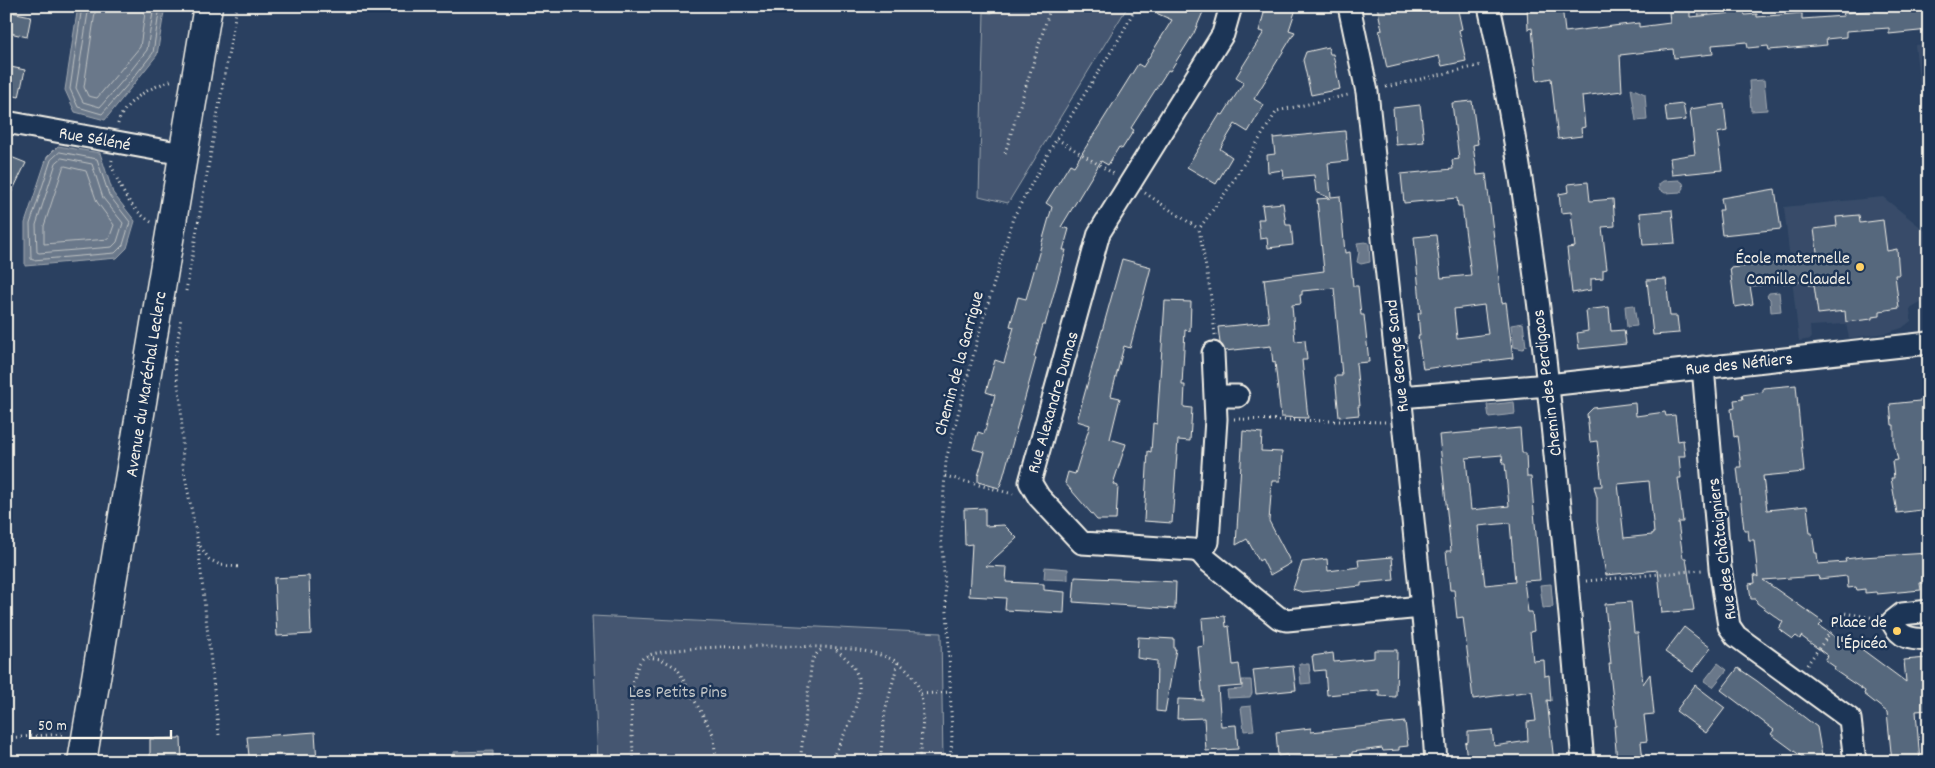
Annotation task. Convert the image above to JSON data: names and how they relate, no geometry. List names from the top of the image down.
{
  "streets": {
    "main road": ["Avenue du Maréchal Leclerc"],
    "street": [
      "Rue Séléné",
      "Rue George Sand",
      "Rue des Néfliers",
      "Chemin des Perdigaos",
      "Rue Alexandre Dumas",
      "Rue des Châtaigniers"
    ],
    "path": ["Chemin de la Garrigue"]
  },
  "crossings": [
    ["Rue Séléné", "Avenue du Maréchal Leclerc"],
    ["Rue George Sand", "Rue des Néfliers"],
    ["Rue des Néfliers", "Chemin des Perdigaos"],
    ["Rue des Néfliers", "Rue des Châtaigniers"]
  ],
  "parks": ["Les Petits Pins"],
  "places": ["École maternelle Camille Claudel", "Place de l'Épicéa"],
  "scale_bar": "50 m"
}
